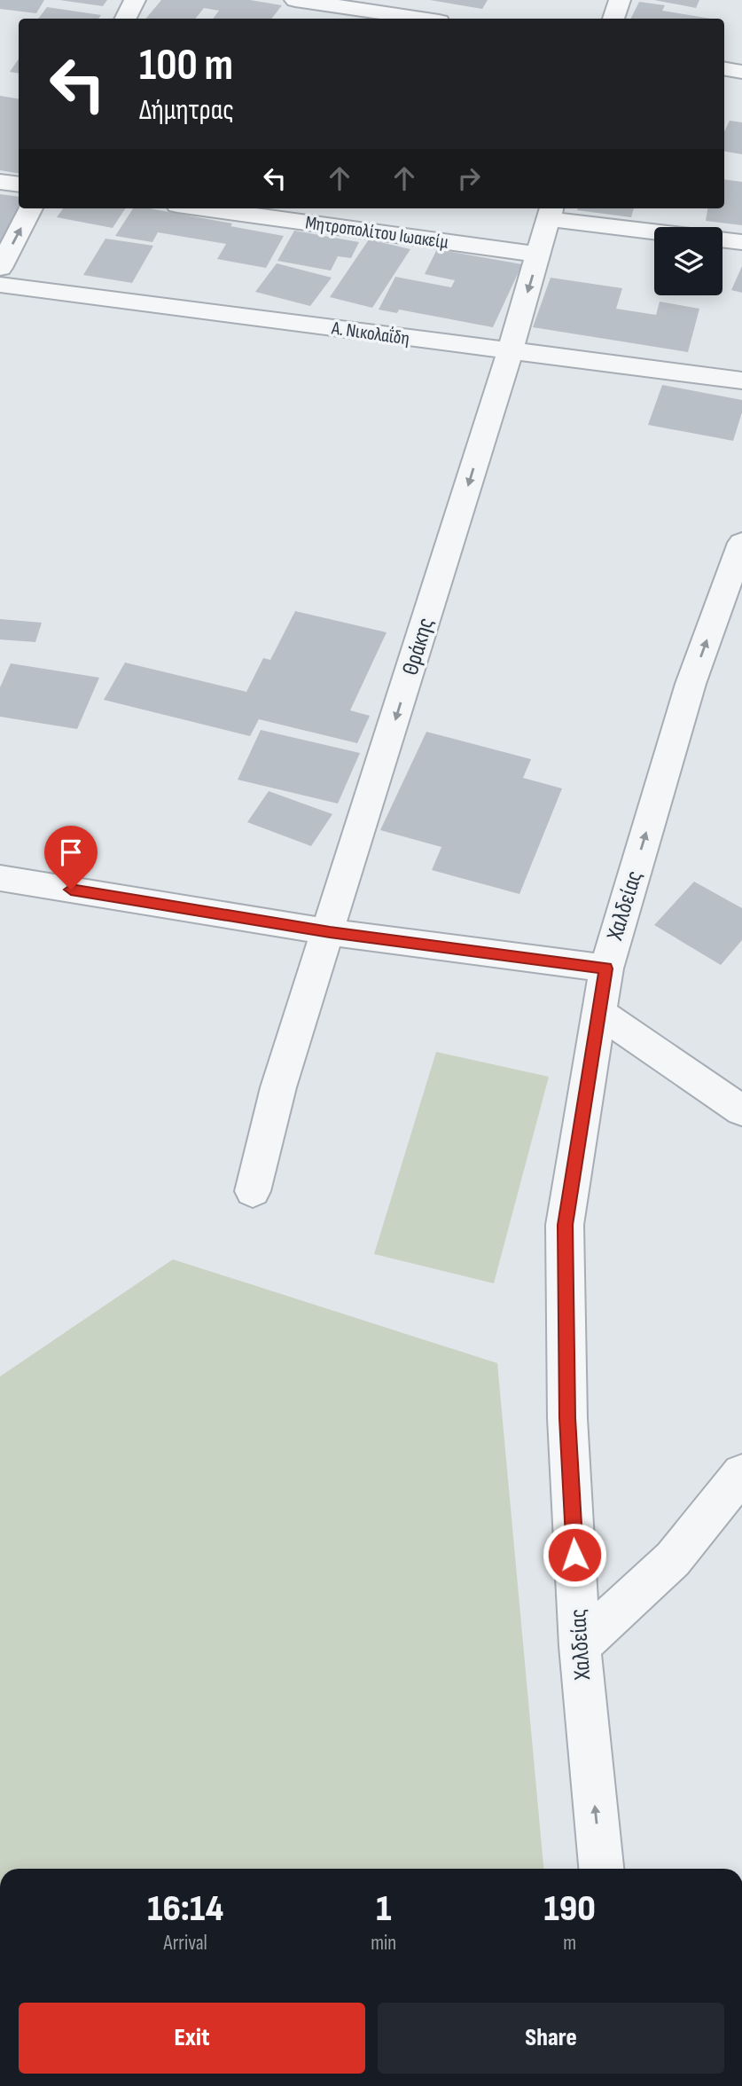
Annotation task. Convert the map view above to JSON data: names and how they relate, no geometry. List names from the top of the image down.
{
  "streets": {
    "street": [
      "Μητροπολίτου Ιωακείμ",
      "Α. Νικολαΐδη",
      "Θράκης",
      "Χαλδείας"
    ]
  },
  "crossings": [
    ["Μητροπολίτου Ιωακείμ", "Θράκης"],
    ["Α. Νικολαΐδη", "Θράκης"]
  ],
  "one_way": ["Θράκης", "Χαλδείας"],
  "page": {
    "turn": ["100 m", "Δήμητρας"],
    "eta": [
      "16:14",
      "Arrival",
      "1",
      "min",
      "190",
      "m"
    ],
    "buttons": ["Exit", "Share"]
  }
}
